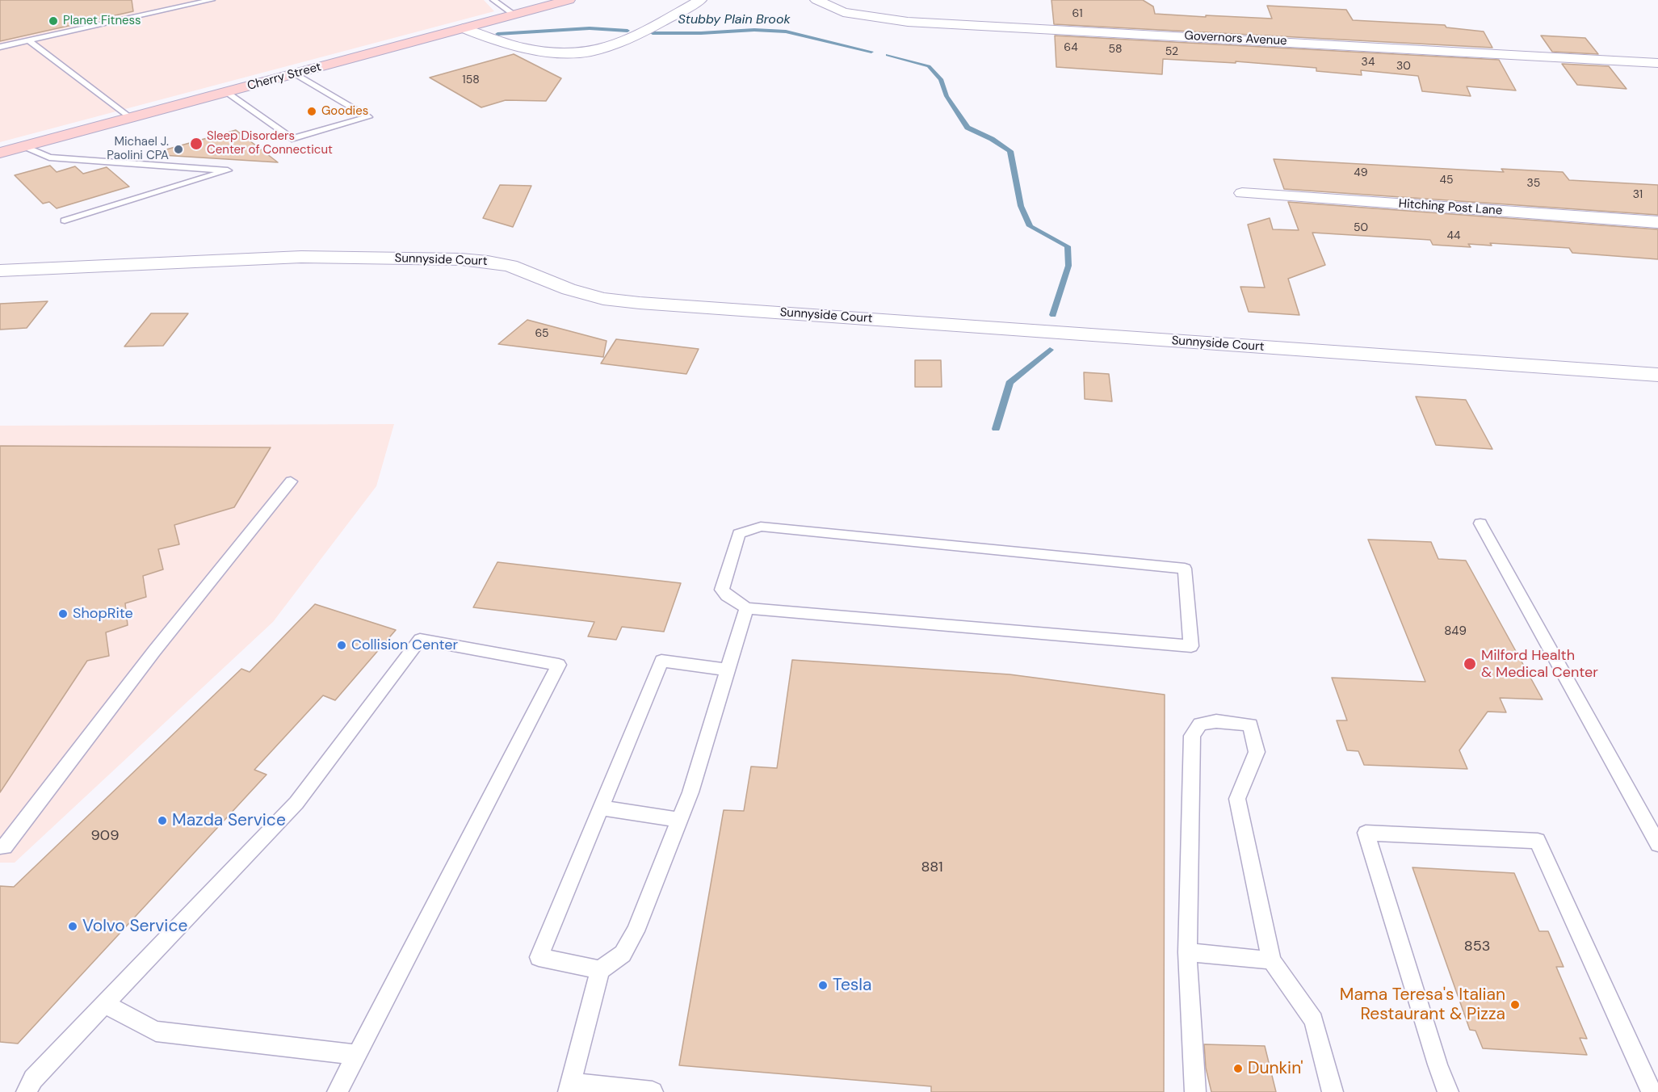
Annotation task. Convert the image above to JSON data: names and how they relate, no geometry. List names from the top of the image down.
{
  "streets": {
    "main road": ["Cherry Street"],
    "street": ["Governors Avenue", "Hitching Post Lane", "Sunnyside Court"]
  },
  "water": ["Stubby Plain Brook"],
  "places": [
    "Planet Fitness",
    "Goodies",
    "Sleep Disorders Center of Connecticut",
    "Michael J. Paolini CPA",
    "ShopRite",
    "Collision Center",
    "Milford Health & Medical Center",
    "Mazda Service",
    "Volvo Service",
    "Tesla",
    "Mama Teresa's Italian Restaurant & Pizza",
    "Dunkin'"
  ],
  "house_numbers": [
    "61",
    "64",
    "58",
    "52",
    "34",
    "30",
    "158",
    "49",
    "45",
    "35",
    "31",
    "50",
    "44",
    "65",
    "849",
    "909",
    "881",
    "853"
  ]
}
